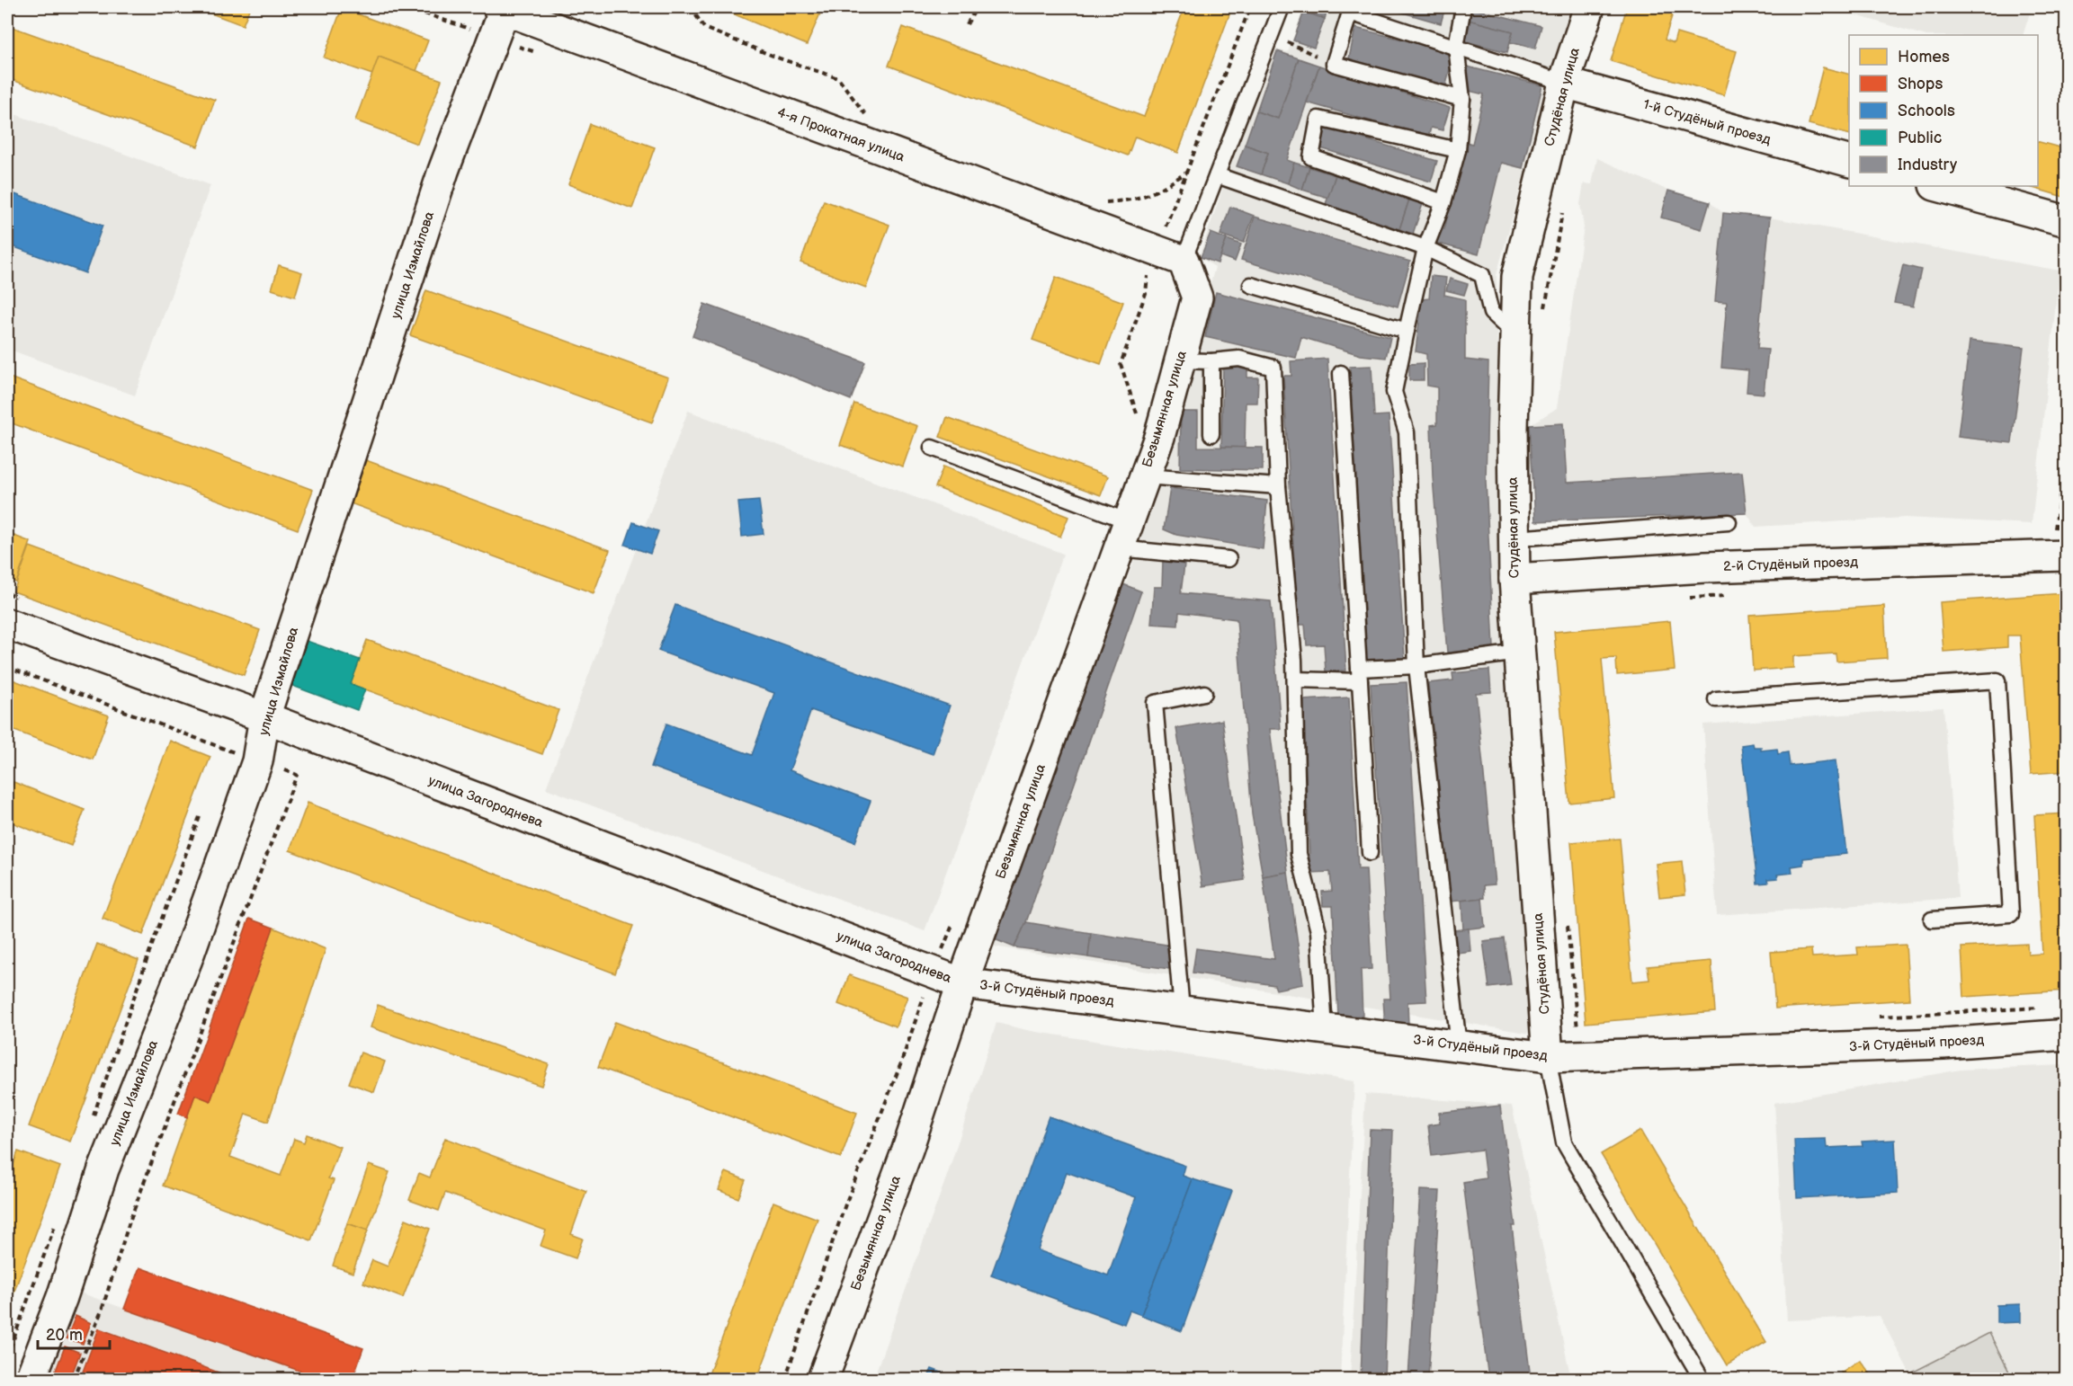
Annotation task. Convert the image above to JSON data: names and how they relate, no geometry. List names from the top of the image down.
{
  "streets": {
    "street": [
      "Студёная улица",
      "1-й Студёный проезд",
      "4-я Прокатная улица",
      "улица Измайлова",
      "Безымянная улица",
      "2-й Студёный проезд",
      "улица Загороднева",
      "3-й Студёный проезд"
    ]
  },
  "crossings": [
    ["Студёная улица", "1-й Студёный проезд"],
    ["Студёная улица", "2-й Студёный проезд"],
    ["Студёная улица", "3-й Студёный проезд"],
    ["4-я Прокатная улица", "улица Измайлова"],
    ["4-я Прокатная улица", "Безымянная улица"],
    ["улица Измайлова", "улица Загороднева"],
    ["Безымянная улица", "улица Загороднева"],
    ["Безымянная улица", "3-й Студёный проезд"],
    ["улица Загороднева", "3-й Студёный проезд"]
  ],
  "legend": [
    "Homes",
    "Shops",
    "Schools",
    "Public",
    "Industry"
  ],
  "scale_bar": "20 m"
}
